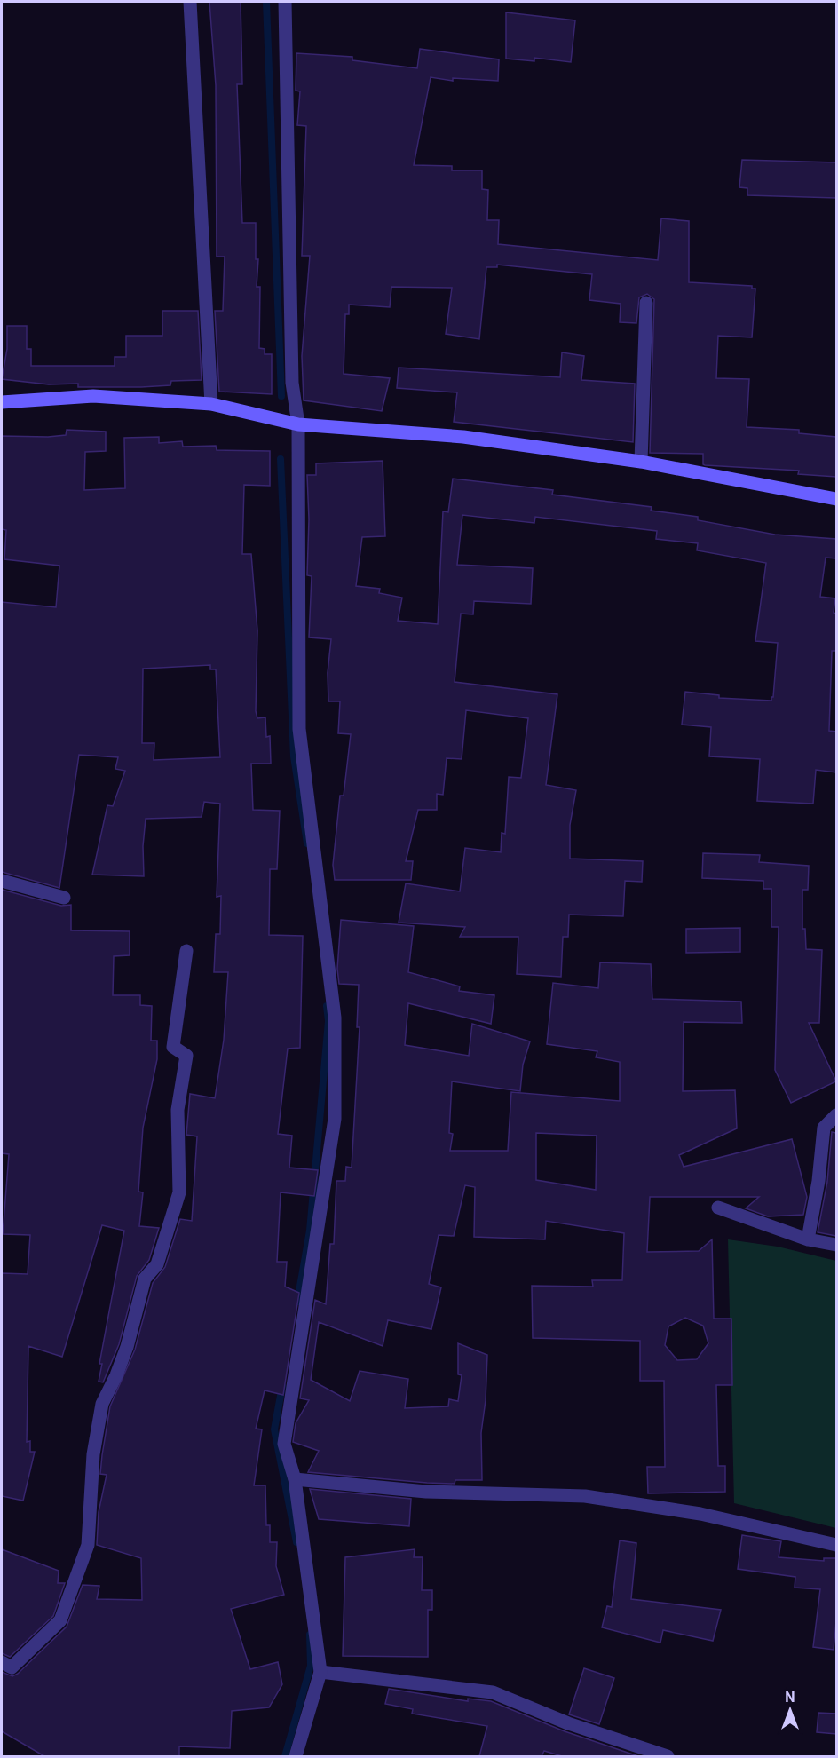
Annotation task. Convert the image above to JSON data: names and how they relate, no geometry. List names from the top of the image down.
{
  "north": "top"
}
